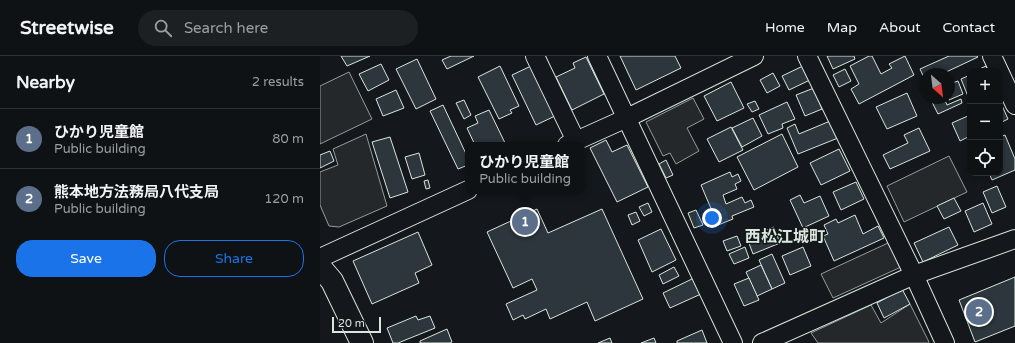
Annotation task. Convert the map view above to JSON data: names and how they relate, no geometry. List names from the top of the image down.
{
  "districts": ["西松江城町"],
  "scale_bar": "20 m",
  "north": "bottom right",
  "page": {
    "header": "Streetwise",
    "search": "Search here",
    "nav": [
      "Home",
      "Map",
      "About",
      "Contact"
    ],
    "heading": ["Nearby", "2 results"],
    "map_buttons": ["+", "−"],
    "list": [
      {
        "mark": "1",
        "name": "ひかり児童館",
        "note": "Public building",
        "value": "80 m"
      },
      {
        "mark": "2",
        "name": "熊本地方法務局八代支局",
        "note": "Public building",
        "value": "120 m"
      }
    ],
    "popup": ["ひかり児童館", "Public building"],
    "pins": ["1", "2"],
    "buttons": ["Save", "Share"],
    "scale": "20 m"
  }
}
